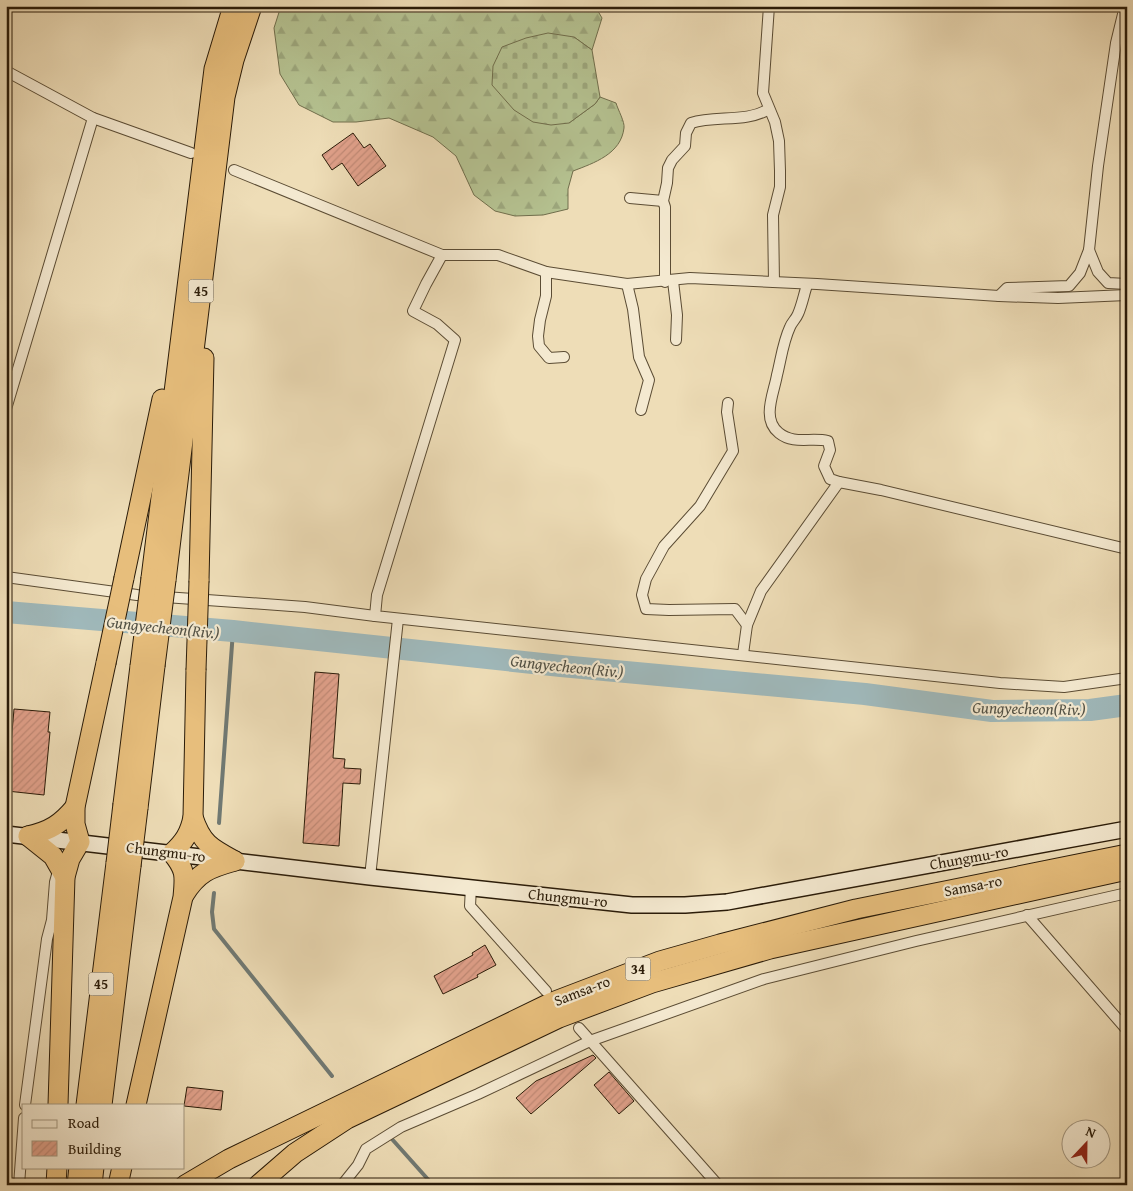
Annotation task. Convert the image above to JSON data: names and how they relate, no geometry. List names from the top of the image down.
{
  "streets": {
    "highway": ["45", "Samsa-ro", "34"],
    "street": ["Chungmu-ro"]
  },
  "water": ["Gungyecheon(Riv.)"],
  "legend": ["Road", "Building"],
  "north": "top"
}
